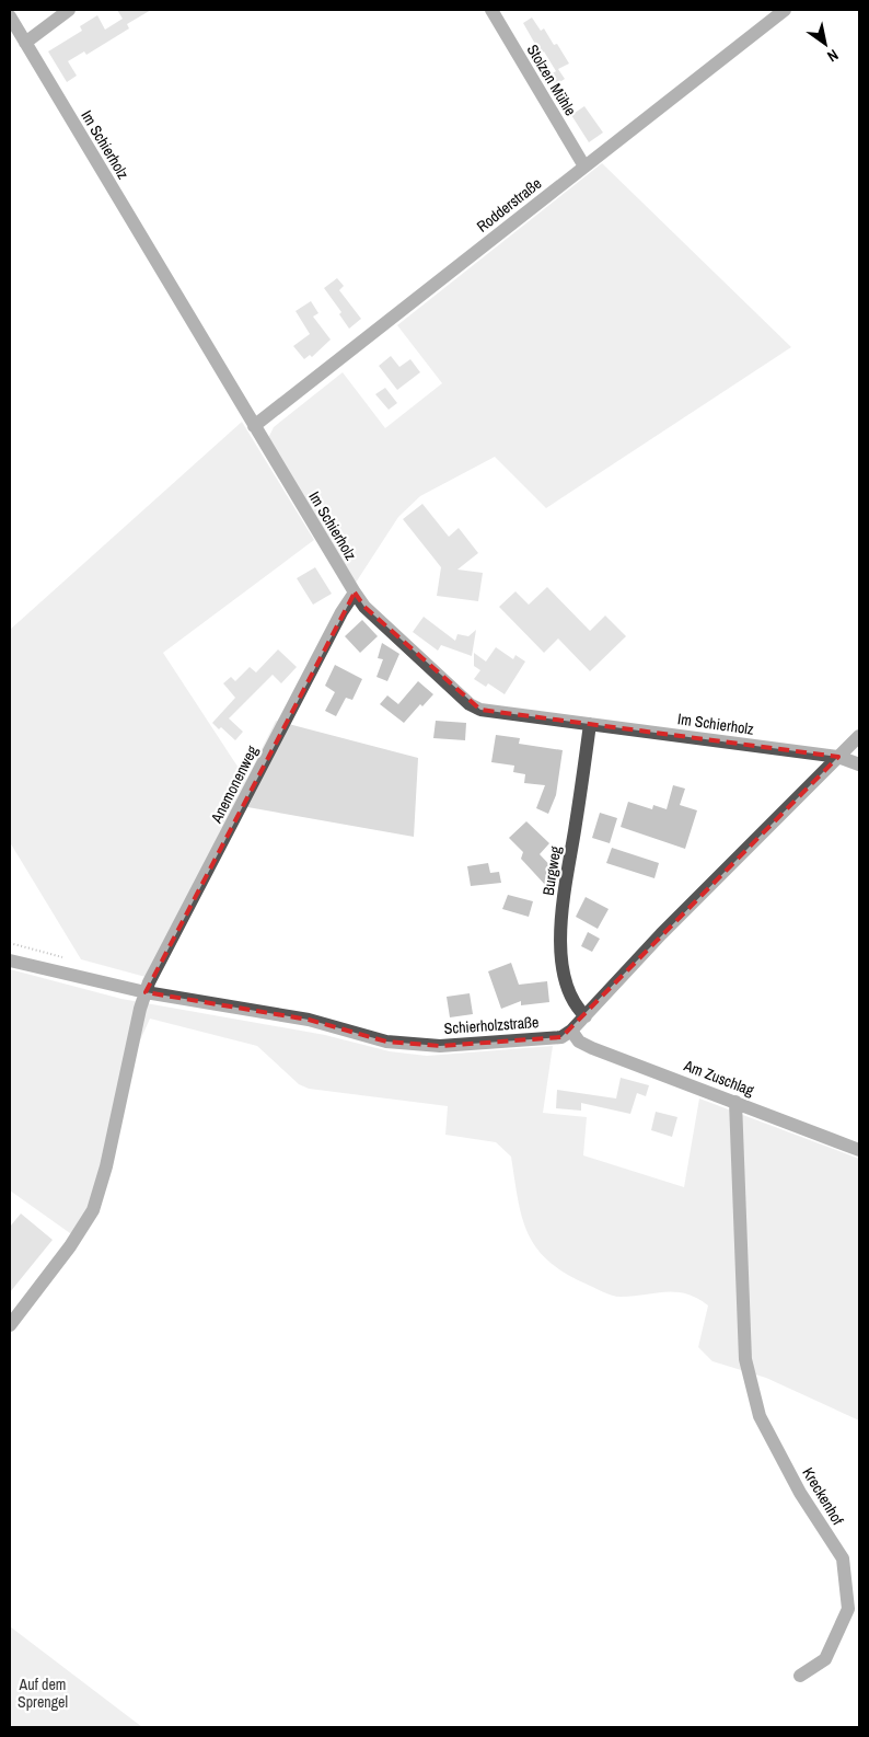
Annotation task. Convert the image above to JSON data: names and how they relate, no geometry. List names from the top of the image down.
{
  "streets": {
    "street": [
      "Stolzen Mühle",
      "Im Schierholz",
      "Rodderstraße",
      "Anemonenweg",
      "Burgweg",
      "Schierholzstraße",
      "Am Zuschlag",
      "Kreckenhof"
    ]
  },
  "crossings": [
    ["Stolzen Mühle", "Rodderstraße"],
    ["Im Schierholz", "Rodderstraße"],
    ["Im Schierholz", "Anemonenweg"],
    ["Im Schierholz", "Burgweg"],
    ["Anemonenweg", "Schierholzstraße"],
    ["Schierholzstraße", "Am Zuschlag"],
    ["Am Zuschlag", "Kreckenhof"]
  ],
  "parks": ["Auf dem Sprengel"],
  "north": "bottom right"
}
